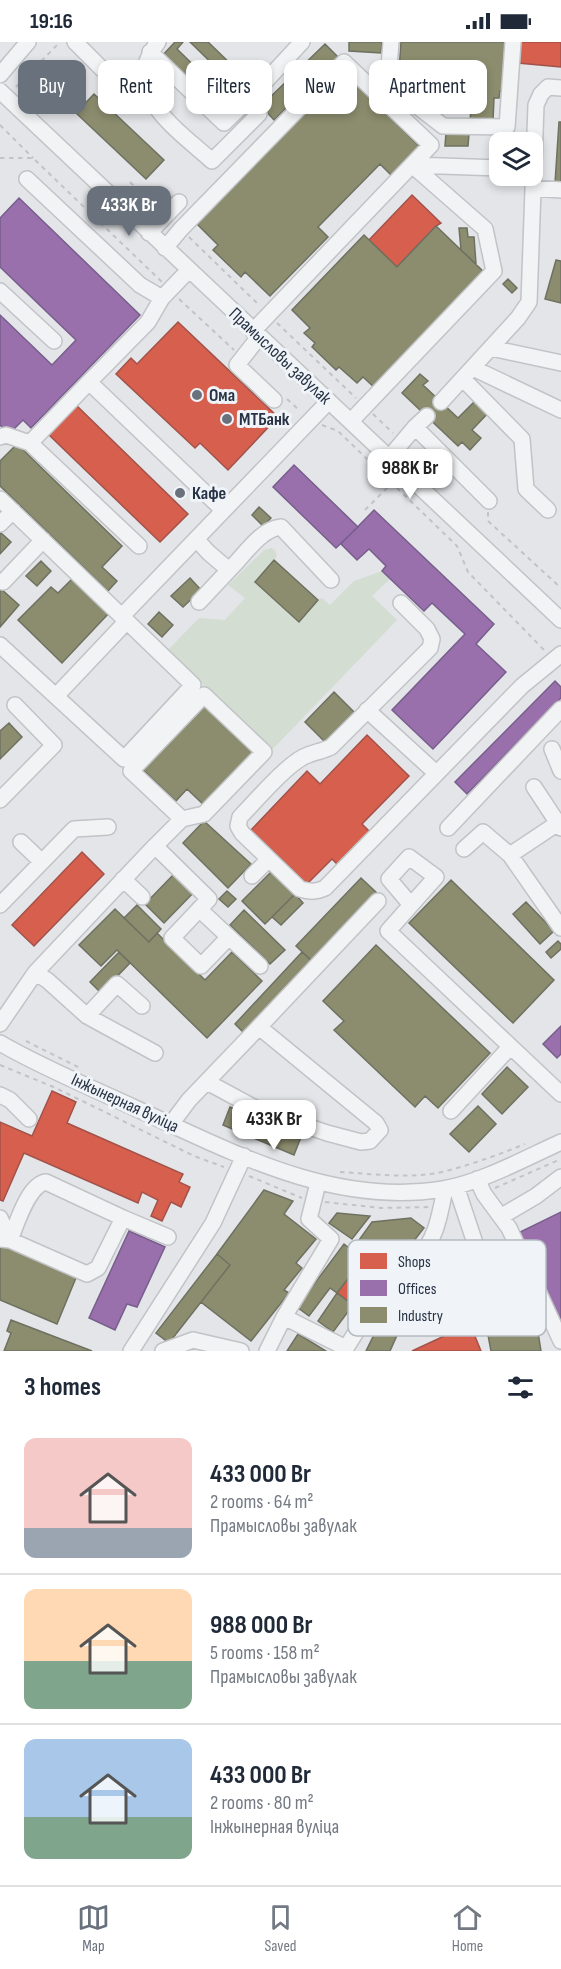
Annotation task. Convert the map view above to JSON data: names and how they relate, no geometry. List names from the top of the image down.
{
  "streets": {
    "street": ["Прамысловы завулак", "Інжынерная вуліца"]
  },
  "places": ["Ома", "МТБанк", "Кафе"],
  "legend": ["Shops", "Offices", "Industry"],
  "page": {
    "status": "19:16",
    "chip": [
      "Buy",
      "Rent",
      "Filters",
      "New",
      "Apartment"
    ],
    "price": ["433K Br", "988K Br", "433K Br"],
    "heading": "3 homes",
    "list": [
      {
        "name": "433 000 Br",
        "note": "2 rooms · 64 m² · Прамысловы завулак"
      },
      {
        "name": "988 000 Br",
        "note": "5 rooms · 158 m² · Прамысловы завулак"
      },
      {
        "name": "433 000 Br",
        "note": "2 rooms · 80 m² · Інжынерная вуліца"
      }
    ],
    "tabs": ["Map", "Saved", "Home"]
  }
}
